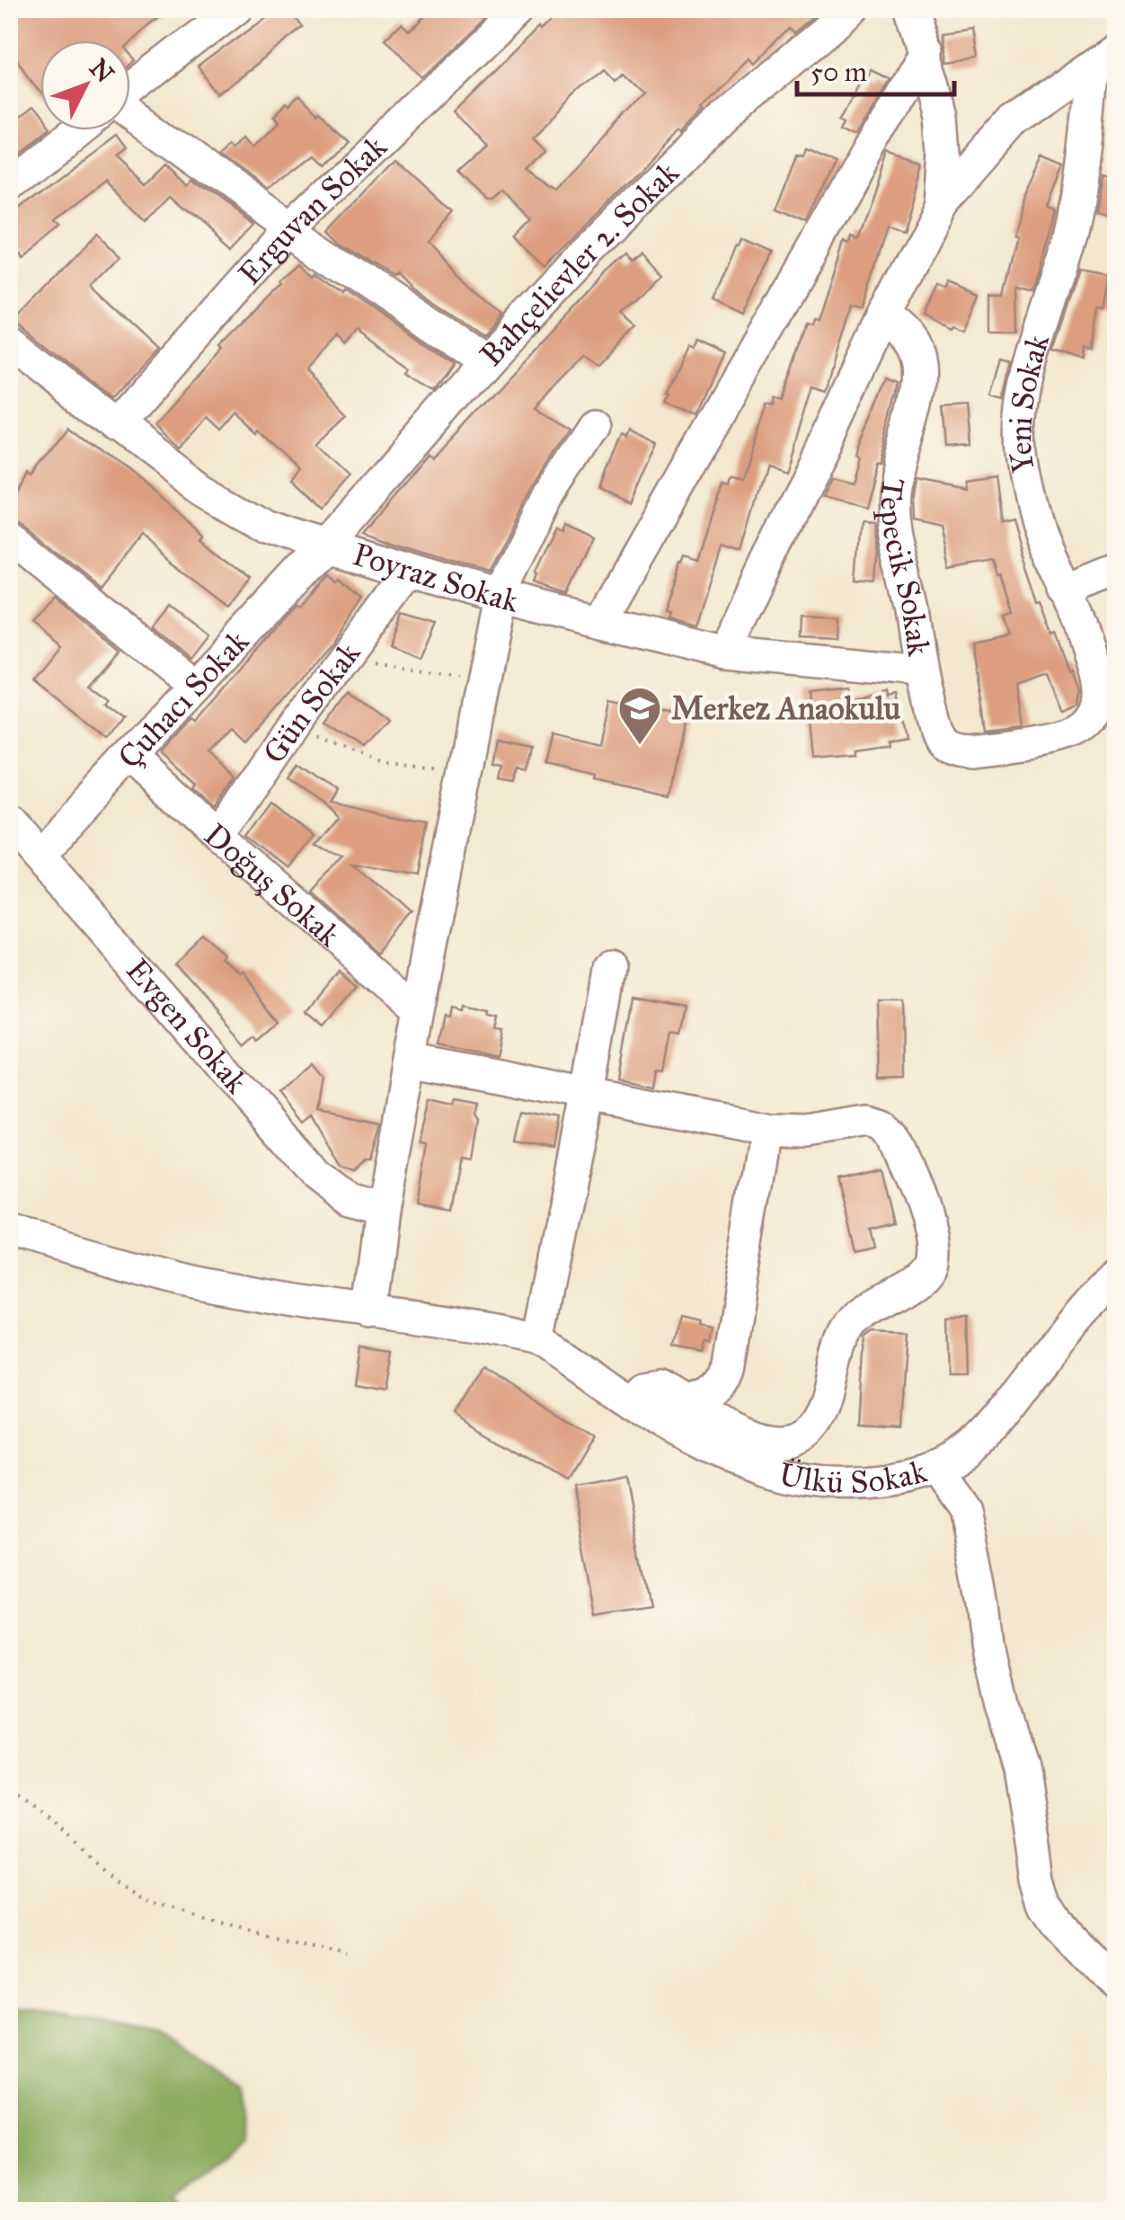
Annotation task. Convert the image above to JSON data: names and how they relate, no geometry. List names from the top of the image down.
{
  "streets": {
    "street": [
      "Erguvan Sokak",
      "Bahçelievler 2. Sokak",
      "Yeni Sokak",
      "Tepecik Sokak",
      "Poyraz Sokak",
      "Çuhacı Sokak",
      "Gün Sokak",
      "Doğuş Sokak",
      "Evgen Sokak",
      "Ülkü Sokak"
    ]
  },
  "crossings": [
    ["Erguvan Sokak", "Poyraz Sokak"],
    ["Bahçelievler 2. Sokak", "Poyraz Sokak"],
    ["Bahçelievler 2. Sokak", "Çuhacı Sokak"],
    ["Yeni Sokak", "Tepecik Sokak"],
    ["Yeni Sokak", "Poyraz Sokak"],
    ["Tepecik Sokak", "Poyraz Sokak"],
    ["Poyraz Sokak", "Çuhacı Sokak"],
    ["Poyraz Sokak", "Gün Sokak"],
    ["Çuhacı Sokak", "Doğuş Sokak"],
    ["Çuhacı Sokak", "Evgen Sokak"],
    ["Gün Sokak", "Doğuş Sokak"]
  ],
  "places": {
    "school or university": ["Merkez Anaokulu"]
  },
  "scale_bar": "50 m",
  "north": "top right"
}
